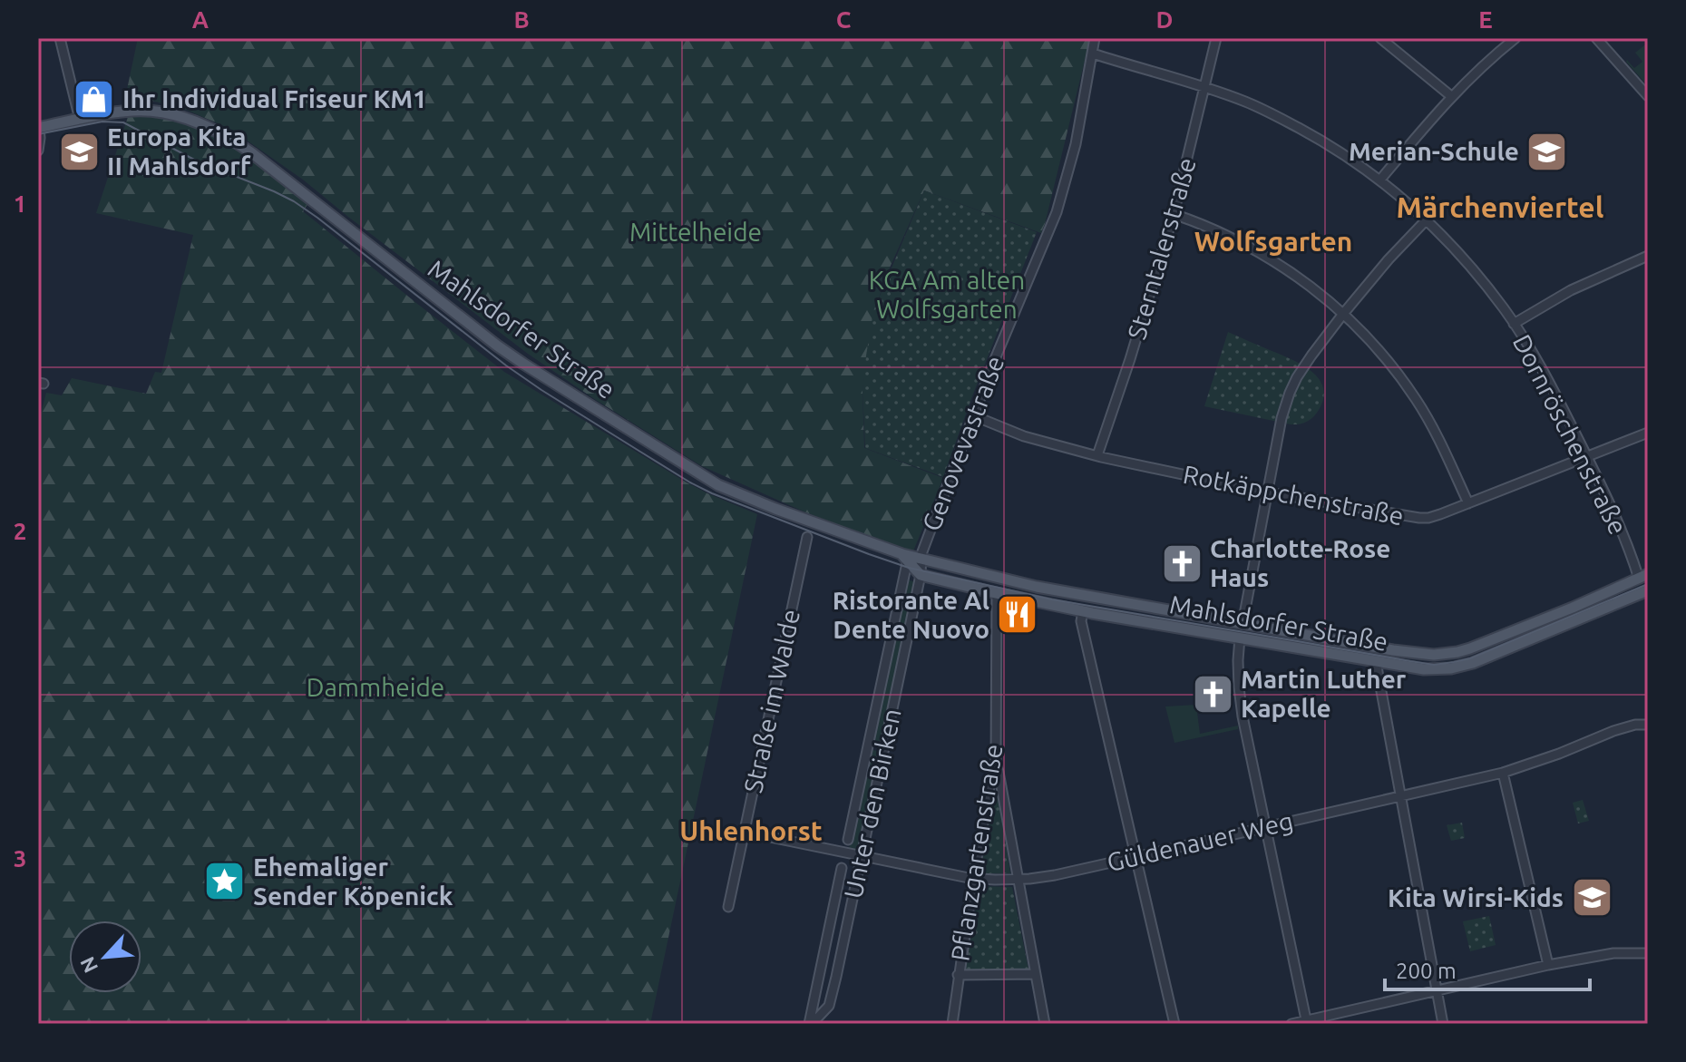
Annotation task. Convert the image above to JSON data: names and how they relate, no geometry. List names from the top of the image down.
{
  "streets": {
    "main road": ["Mahlsdorfer Straße"],
    "street": [
      "Sterntalerstraße",
      "Dornröschenstraße",
      "Genovevastraße",
      "Rotkäppchenstraße",
      "Straße im Walde",
      "Unter den Birken",
      "Güldenauer Weg",
      "Pflanzgartenstraße"
    ]
  },
  "crossings": [
    ["Sterntalerstraße", "Dornröschenstraße"],
    ["Sterntalerstraße", "Rotkäppchenstraße"],
    ["Mahlsdorfer Straße", "Dornröschenstraße"],
    ["Mahlsdorfer Straße", "Genovevastraße"],
    ["Mahlsdorfer Straße", "Unter den Birken"],
    ["Mahlsdorfer Straße", "Pflanzgartenstraße"],
    ["Dornröschenstraße", "Genovevastraße"],
    ["Dornröschenstraße", "Rotkäppchenstraße"],
    ["Genovevastraße", "Rotkäppchenstraße"],
    ["Genovevastraße", "Unter den Birken"],
    ["Straße im Walde", "Güldenauer Weg"],
    ["Unter den Birken", "Güldenauer Weg"],
    ["Güldenauer Weg", "Pflanzgartenstraße"]
  ],
  "districts": ["Märchenviertel", "Wolfsgarten", "Uhlenhorst"],
  "parks": ["Mittelheide", "KGA Am alten Wolfsgarten", "Dammheide"],
  "places": {
    "shop": ["Ihr Individual Friseur KM1"],
    "school or university": ["Europa Kita II Mahlsdorf", "Merian-Schule", "Kita Wirsi-Kids"],
    "church": ["Charlotte-Rose Haus", "Martin Luther Kapelle"],
    "restaurant": ["Ristorante Al Dente Nuovo"],
    "place": ["Ehemaliger Sender Köpenick"]
  },
  "scale_bar": "200 m",
  "north": "bottom left",
  "grid": {
    "columns": [
      "A",
      "B",
      "C",
      "D",
      "E"
    ],
    "rows": ["1", "2", "3"]
  }
}
